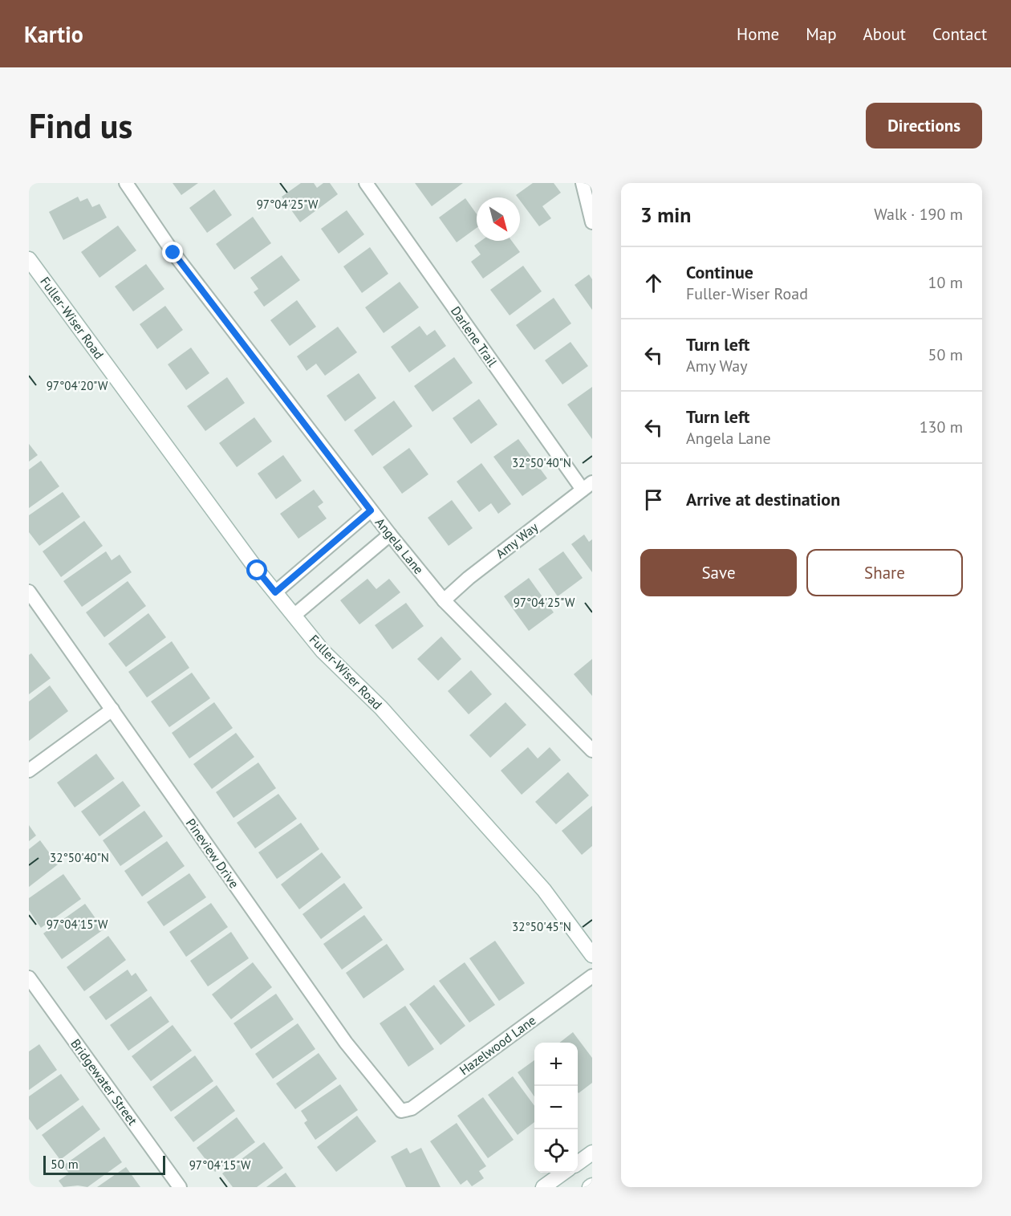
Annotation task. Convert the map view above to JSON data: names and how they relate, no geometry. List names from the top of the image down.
{
  "streets": {
    "street": [
      "Fuller-Wiser Road",
      "Darlene Trail",
      "Amy Way",
      "Angela Lane",
      "Pineview Drive",
      "Hazelwood Lane",
      "Bridgewater Street"
    ]
  },
  "crossings": [
    ["Darlene Trail", "Amy Way"],
    ["Amy Way", "Angela Lane"],
    ["Pineview Drive", "Hazelwood Lane"]
  ],
  "scale_bar": "50 m",
  "north": "bottom right",
  "page": {
    "header": "Kartio",
    "nav": [
      "Home",
      "Map",
      "About",
      "Contact"
    ],
    "buttons": [
      "Directions",
      ["Save", "Share"]
    ],
    "title": "Find us",
    "heading": ["3 min", "Walk · 190 m"],
    "list": [
      ["Continue", "Fuller-Wiser Road", "10 m"],
      ["Turn left", "Amy Way", "50 m"],
      ["Turn left", "Angela Lane", "130 m"],
      "Arrive at destination"
    ],
    "map_buttons": ["+", "−"],
    "scale": "50 m"
  },
  "coordinates": [
    "97°04'25\"W",
    "97°04'20\"W",
    "32°50'40\"N",
    "97°04'15\"W",
    "32°50'45\"N"
  ]
}
